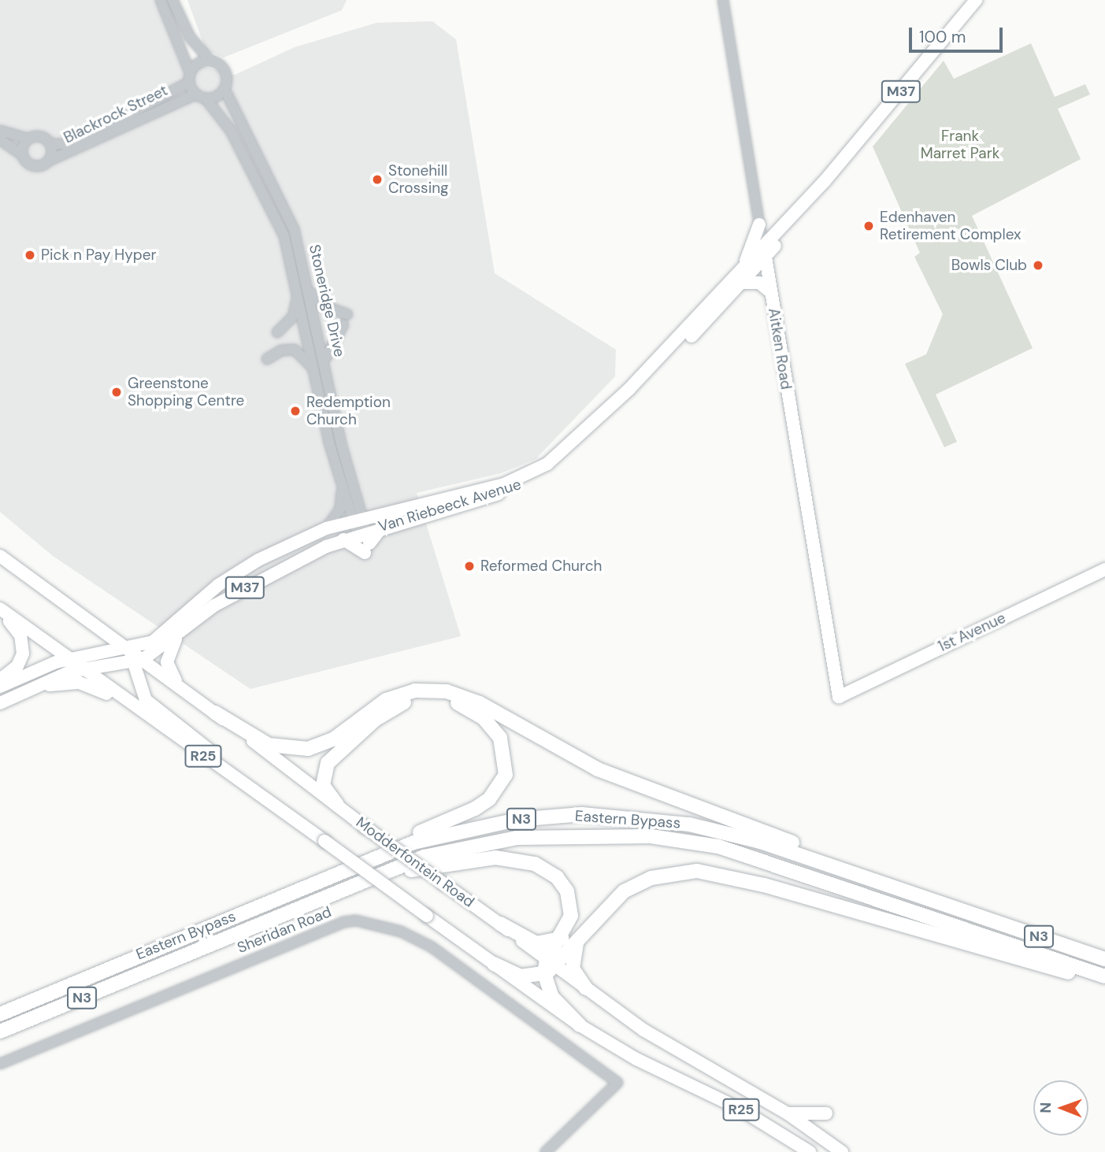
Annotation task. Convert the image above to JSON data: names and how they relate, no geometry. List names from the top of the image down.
{
  "streets": {
    "highway": ["N3", "Eastern Bypass"],
    "main road": [
      "M37",
      "Aitken Road",
      "Van Riebeeck Avenue",
      "1st Avenue",
      "R25",
      "Modderfontein Road"
    ],
    "street": ["Blackrock Street", "Stoneridge Drive", "Sheridan Road"]
  },
  "crossings": [
    ["M37", "Van Riebeeck Avenue"],
    ["M37", "R25"],
    ["M37", "Modderfontein Road"],
    ["Blackrock Street", "Stoneridge Drive"],
    ["Stoneridge Drive", "Van Riebeeck Avenue"],
    ["Aitken Road", "Van Riebeeck Avenue"],
    ["Aitken Road", "1st Avenue"],
    ["Van Riebeeck Avenue", "R25"],
    ["Van Riebeeck Avenue", "Modderfontein Road"]
  ],
  "parks": ["Frank Marret Park"],
  "places": [
    "Stonehill Crossing",
    "Edenhaven Retirement Complex",
    "Pick n Pay Hyper",
    "Bowls Club",
    "Greenstone Shopping Centre",
    "Redemption Church",
    "Reformed Church"
  ],
  "scale_bar": "100 m",
  "north": "left"
}
